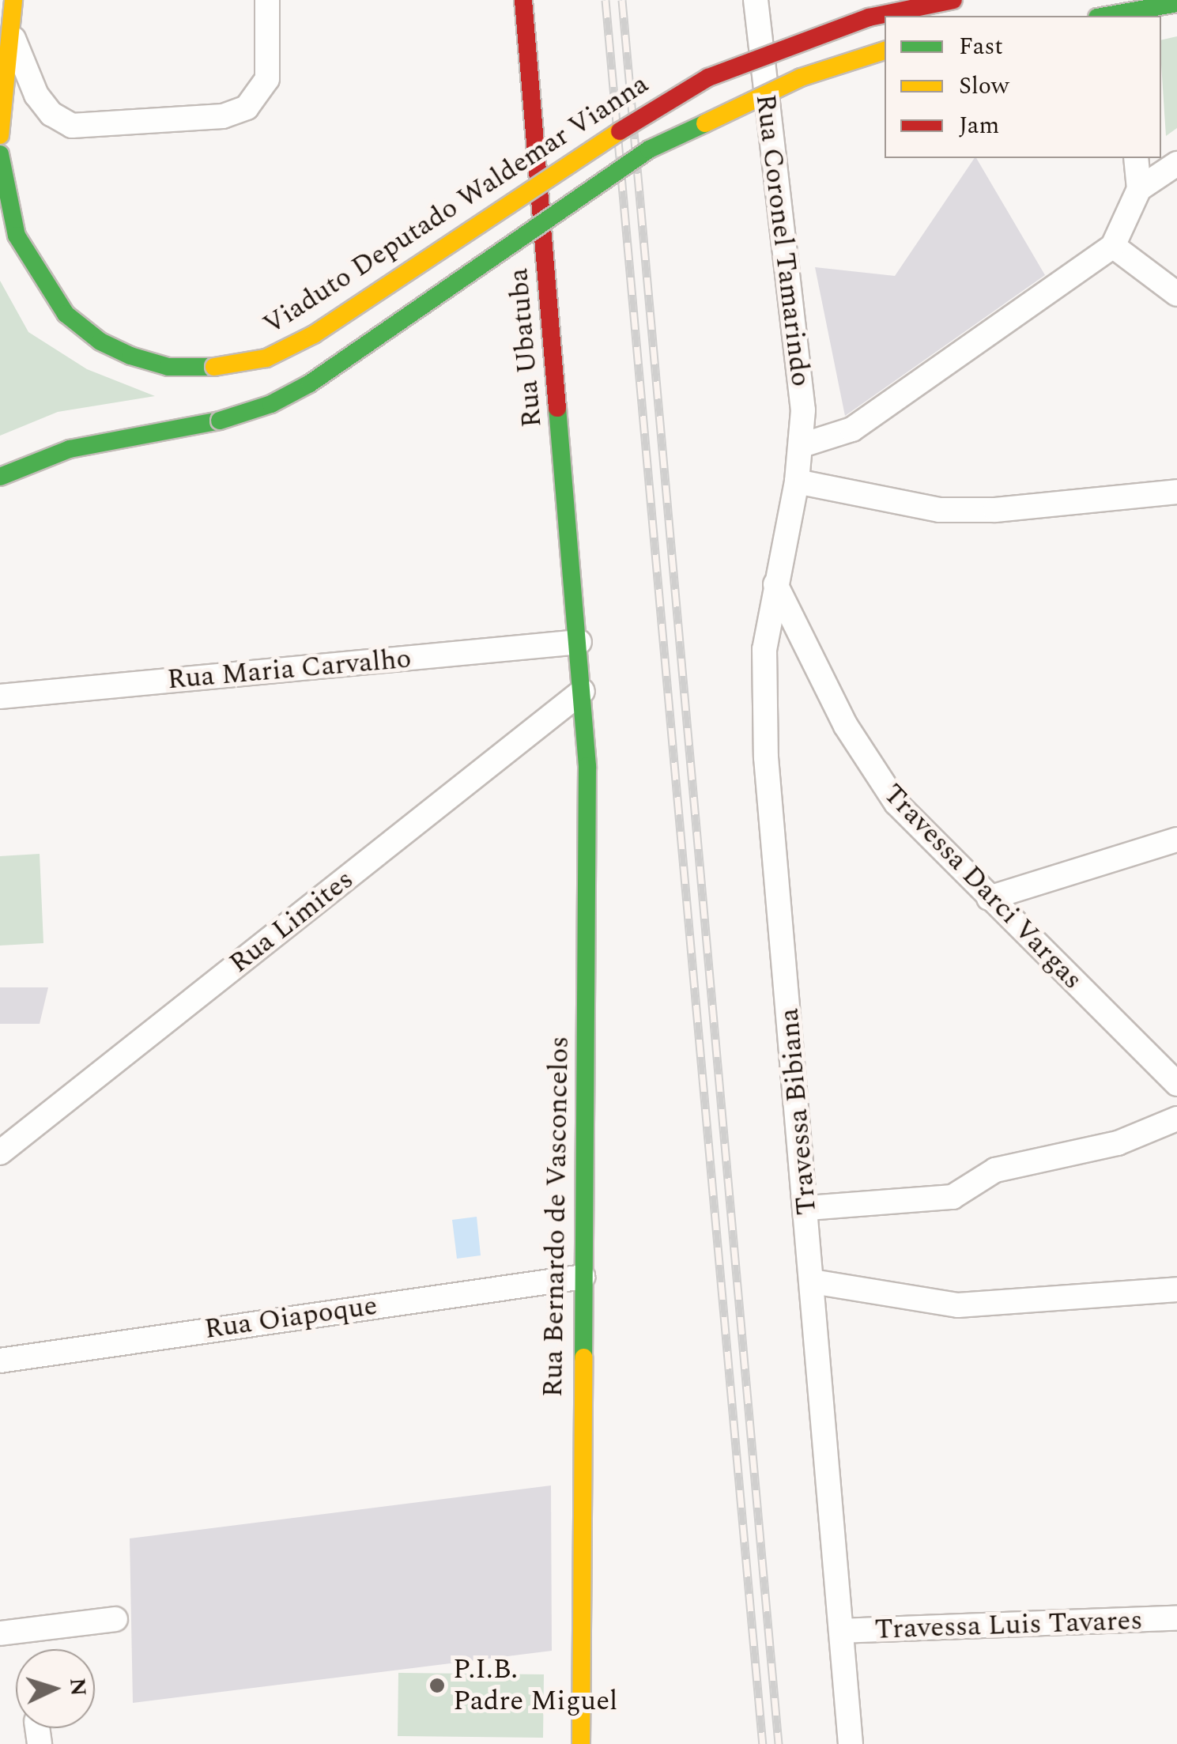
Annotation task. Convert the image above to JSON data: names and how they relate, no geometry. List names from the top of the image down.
{
  "streets": {
    "main road": ["Viaduto Deputado Waldemar Vianna", "Rua Ubatuba", "Rua Bernardo de Vasconcelos"],
    "street": [
      "Rua Coronel Tamarindo",
      "Rua Maria Carvalho",
      "Travessa Darci Vargas",
      "Rua Limites",
      "Travessa Bibiana",
      "Rua Oiapoque",
      "Travessa Luis Tavares"
    ]
  },
  "crossings": [
    ["Rua Coronel Tamarindo", "Travessa Bibiana"],
    ["Rua Ubatuba", "Rua Maria Carvalho"],
    ["Rua Ubatuba", "Rua Limites"],
    ["Rua Ubatuba", "Rua Bernardo de Vasconcelos"],
    ["Travessa Darci Vargas", "Travessa Bibiana"],
    ["Rua Limites", "Rua Bernardo de Vasconcelos"],
    ["Travessa Bibiana", "Travessa Luis Tavares"],
    ["Rua Bernardo de Vasconcelos", "Rua Oiapoque"]
  ],
  "places": ["P.I.B. Padre Miguel"],
  "legend": ["Fast", "Slow", "Jam"],
  "north": "right"
}
